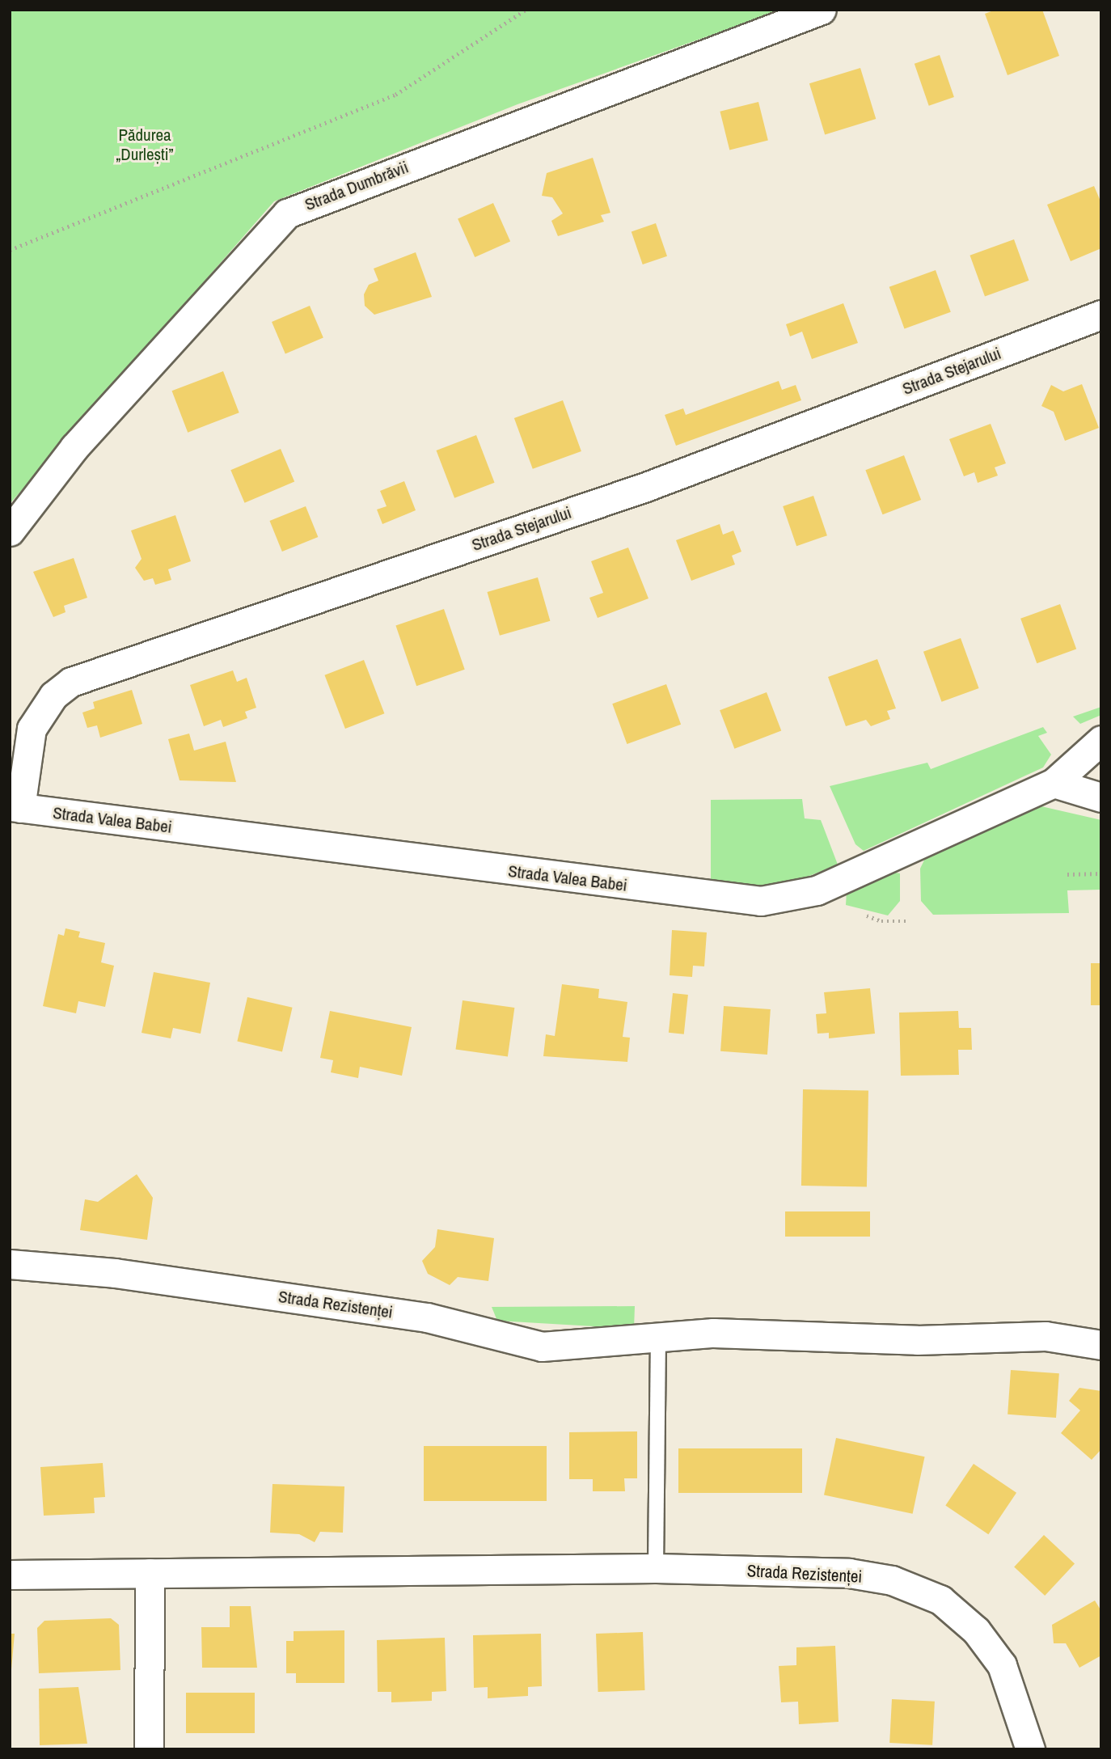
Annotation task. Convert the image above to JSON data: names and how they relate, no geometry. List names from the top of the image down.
{
  "streets": {
    "street": [
      "Strada Dumbrăvii",
      "Strada Stejarului",
      "Strada Valea Babei",
      "Strada Rezistenței"
    ]
  },
  "crossings": [
    ["Strada Stejarului", "Strada Valea Babei"]
  ],
  "parks": ["Pădurea „Durlești”"]
}
